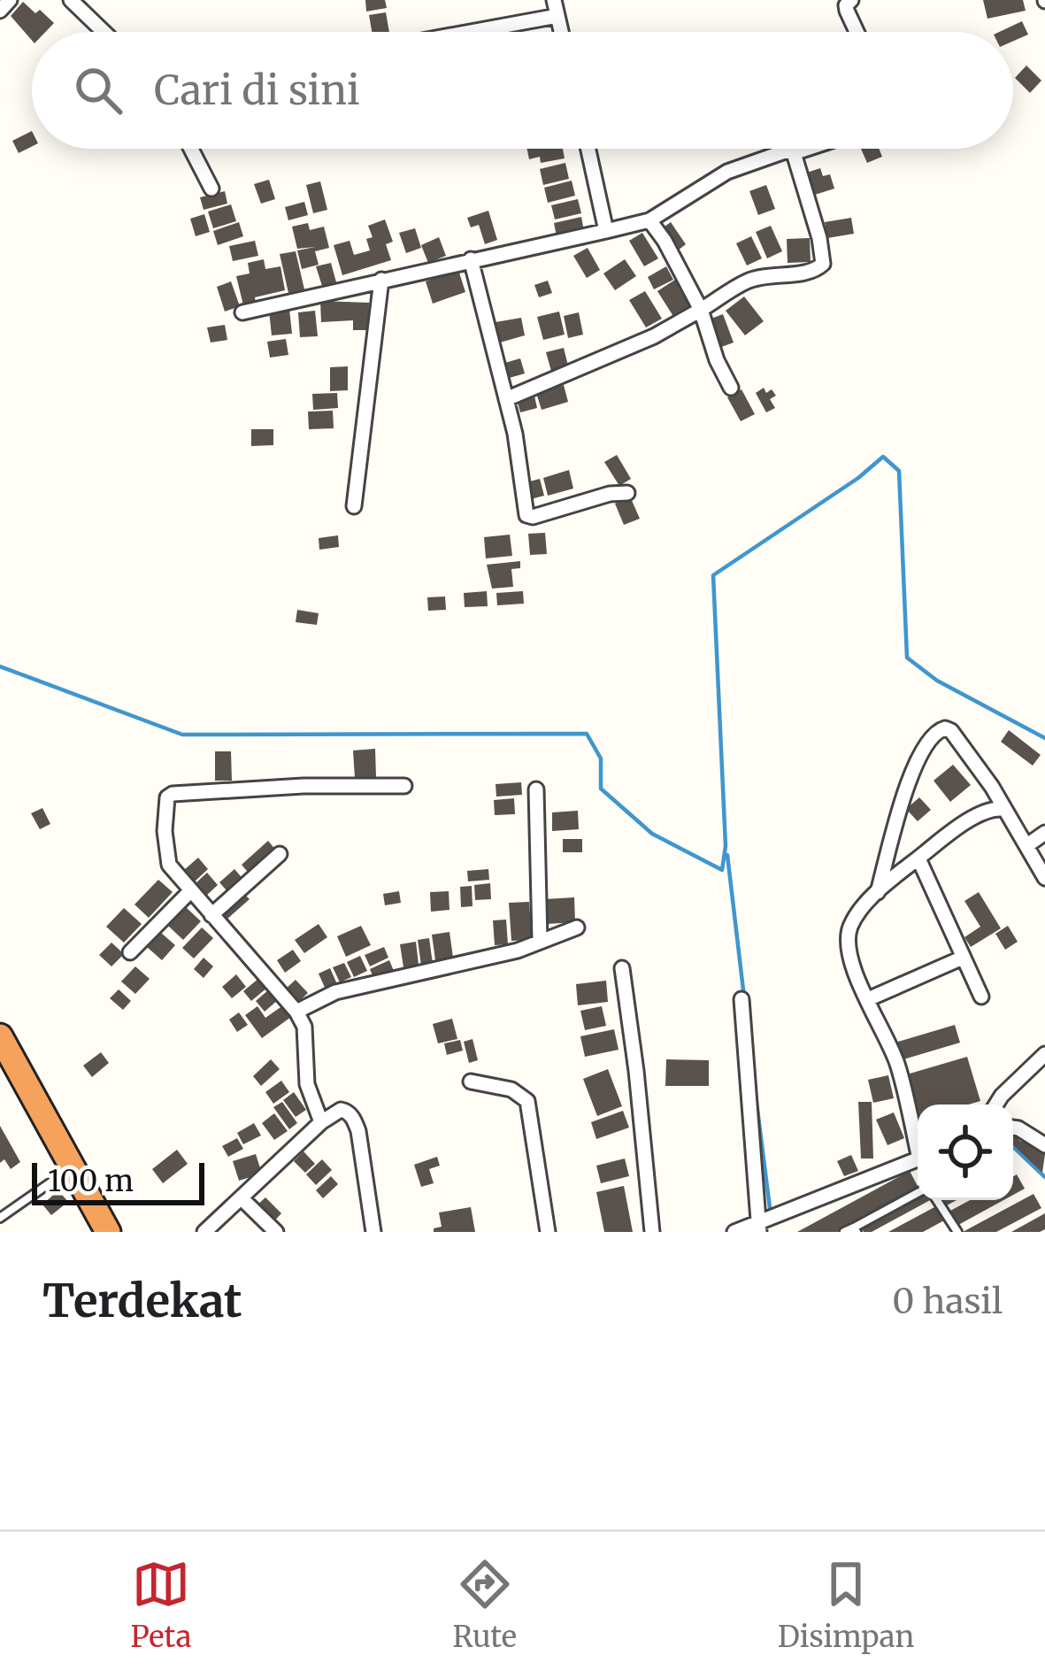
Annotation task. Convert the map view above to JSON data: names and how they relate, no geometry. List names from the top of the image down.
{
  "scale_bar": "100 m",
  "page": {
    "search": "Cari di sini",
    "scale": "100 m",
    "heading": ["Terdekat", "0 hasil"],
    "nav": ["Peta", "Rute", "Disimpan"]
  }
}
